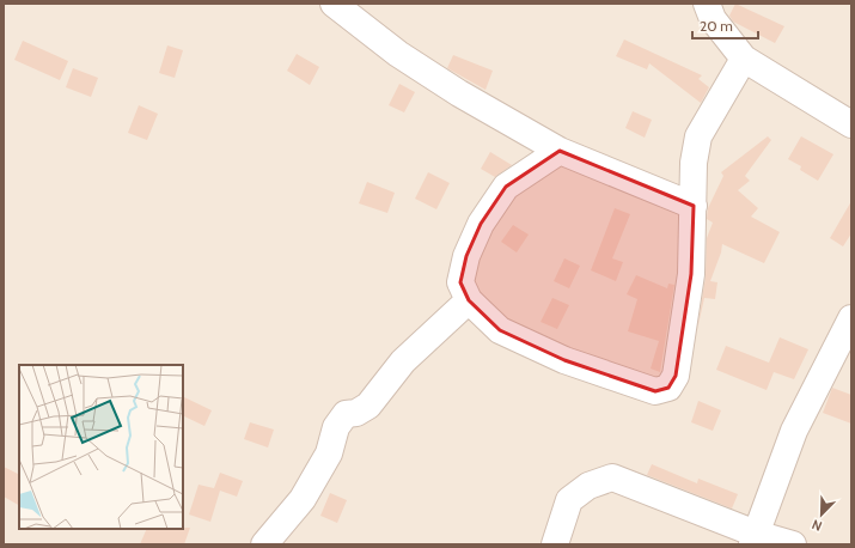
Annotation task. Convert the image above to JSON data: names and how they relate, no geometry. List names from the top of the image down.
{
  "scale_bar": "20 m",
  "north": "bottom left"
}
